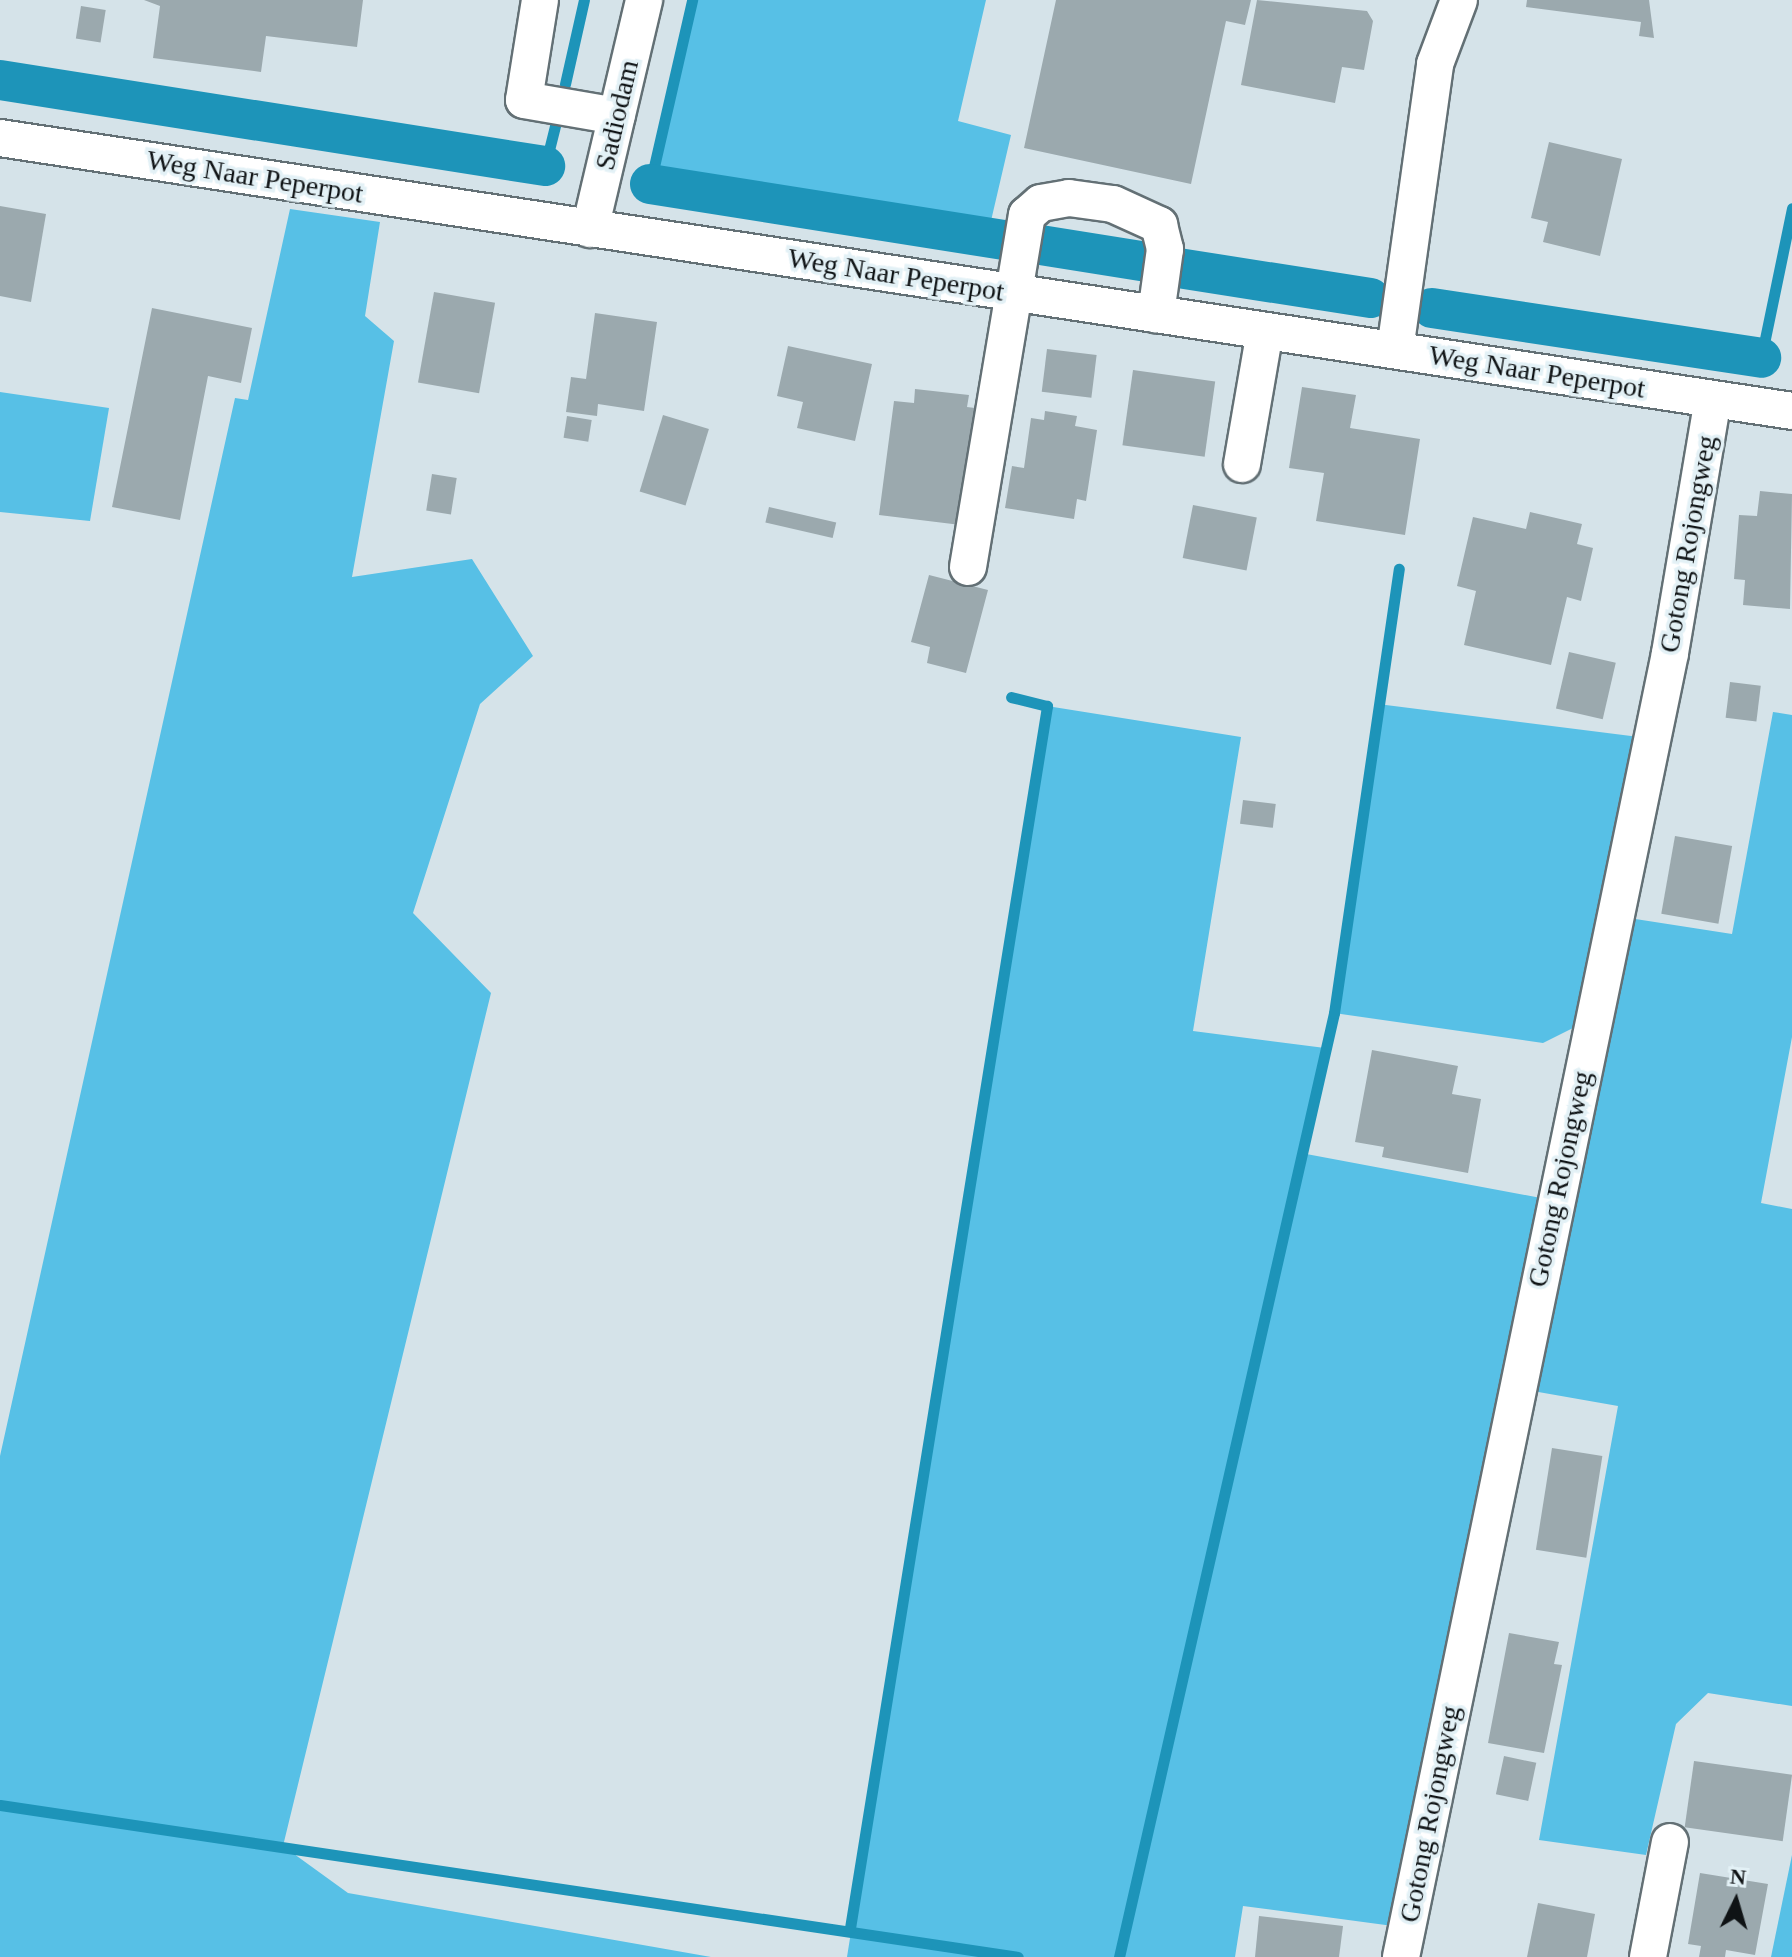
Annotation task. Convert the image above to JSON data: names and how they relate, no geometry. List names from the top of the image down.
{
  "streets": {
    "street": ["Sadiodam", "Weg Naar Peperpot", "Gotong Rojongweg"]
  },
  "crossings": [
    ["Sadiodam", "Weg Naar Peperpot"],
    ["Weg Naar Peperpot", "Gotong Rojongweg"]
  ],
  "north": "top"
}
